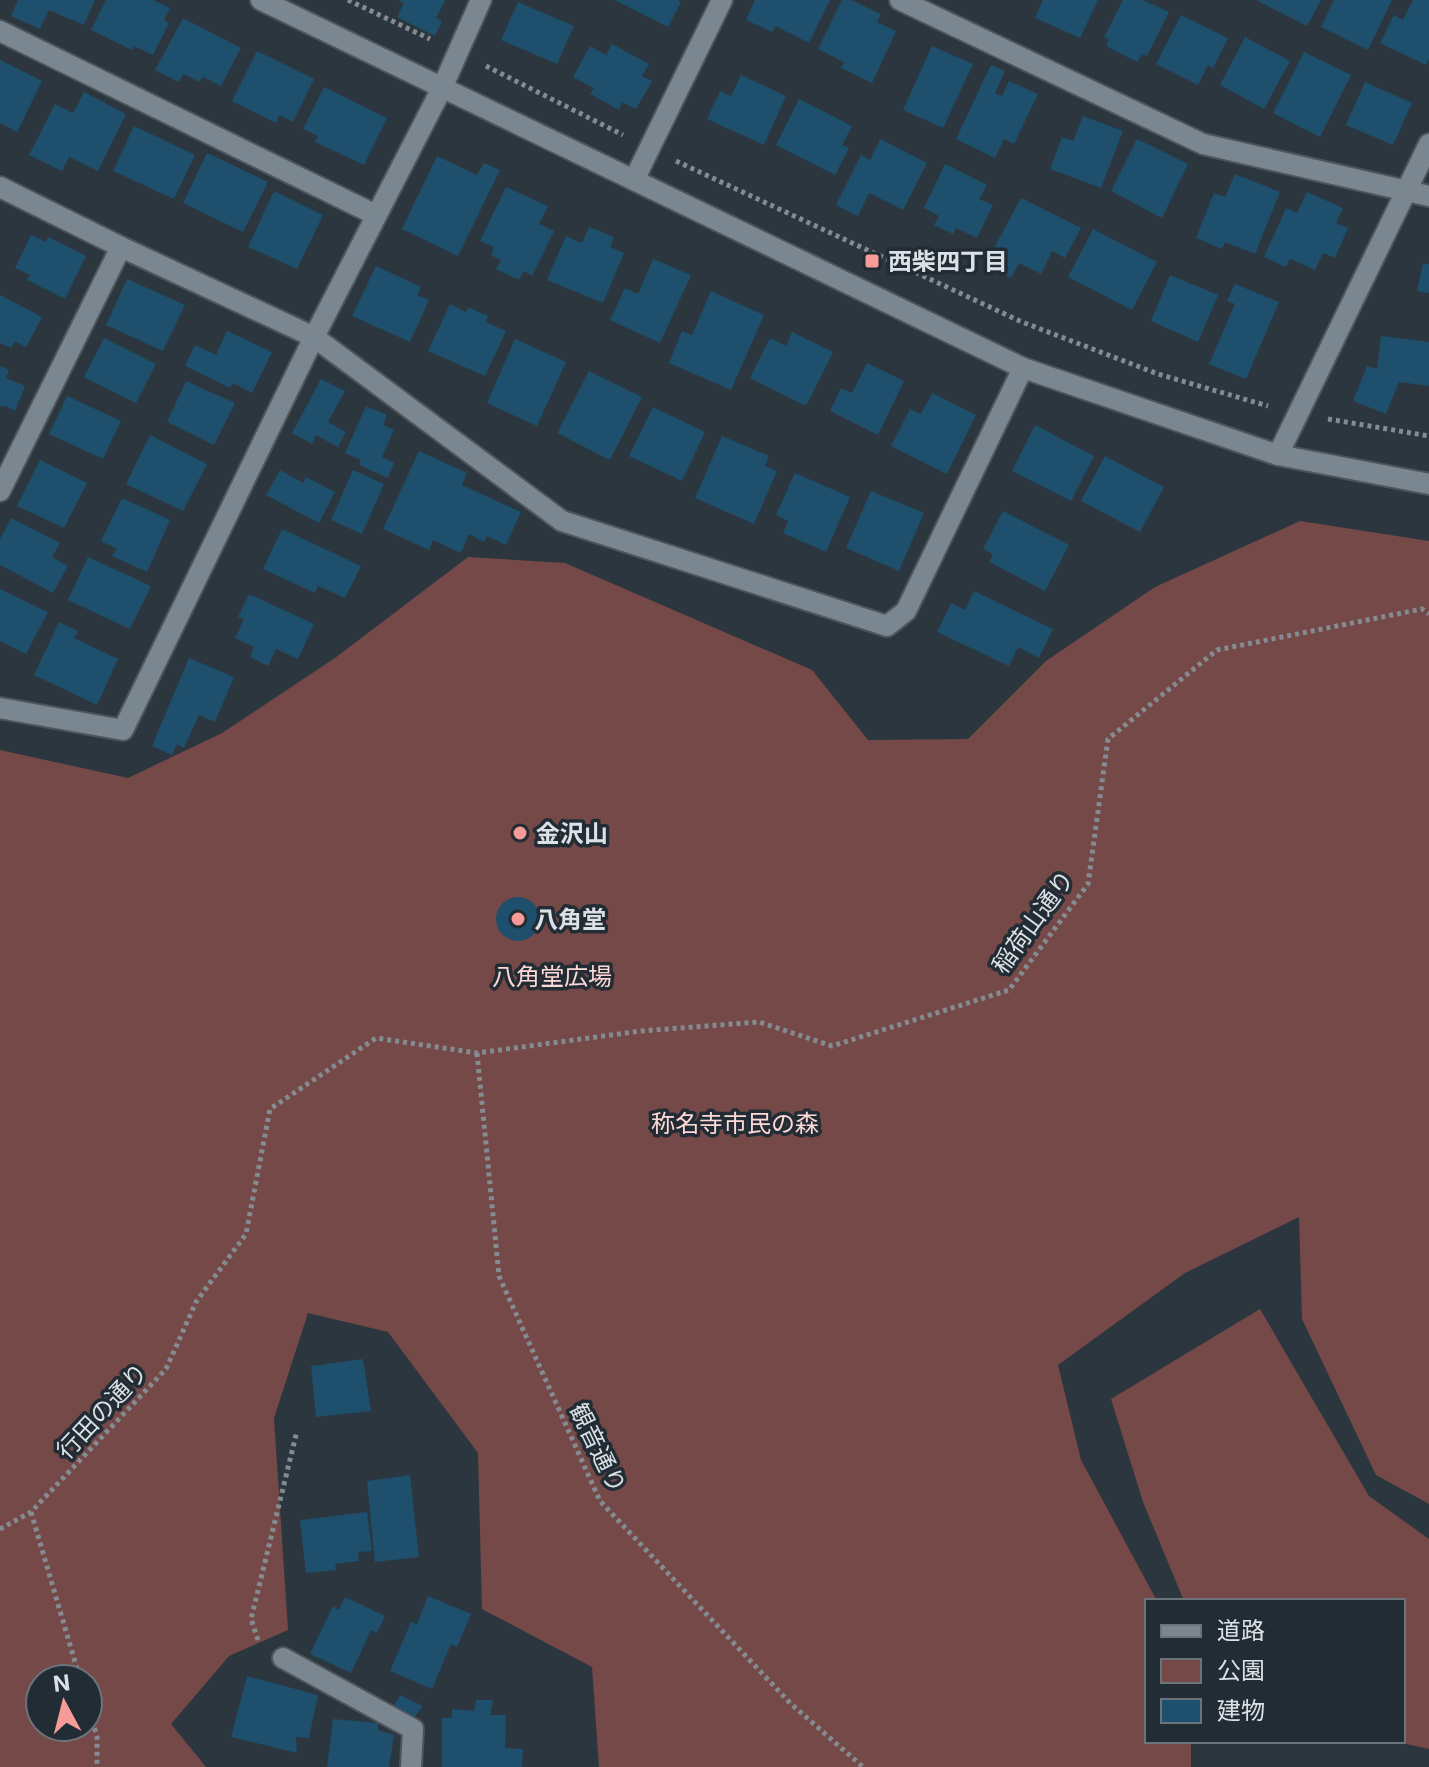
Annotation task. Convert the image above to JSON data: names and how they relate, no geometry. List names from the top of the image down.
{
  "streets": {
    "path": ["稲荷山通り", "行田の通り", "観音通り"]
  },
  "crossings": [
    ["稲荷山通り", "行田の通り"],
    ["稲荷山通り", "観音通り"],
    ["行田の通り", "観音通り"]
  ],
  "parks": ["八角堂広場", "称名寺市民の森"],
  "places": {
    "transit": ["西柴四丁目"],
    "other": ["金沢山", "八角堂"]
  },
  "legend": ["道路", "公園", "建物"],
  "north": "top"
}
